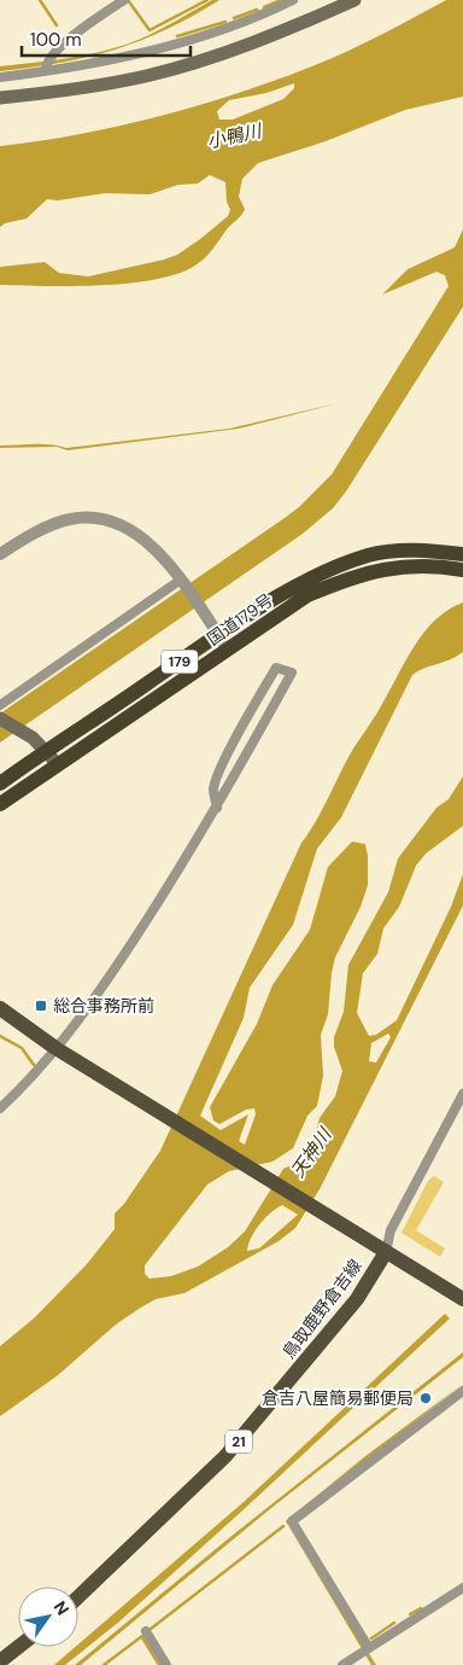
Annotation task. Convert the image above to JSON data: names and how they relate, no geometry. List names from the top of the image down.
{
  "streets": {
    "highway": ["国道179号", "179"],
    "main road": ["鳥取鹿野倉吉線", "21"]
  },
  "water": ["小鴨川", "天神川"],
  "places": {
    "transit": ["総合事務所前"],
    "other": ["倉吉八屋簡易郵便局"]
  },
  "scale_bar": "100 m",
  "north": "top right"
}
